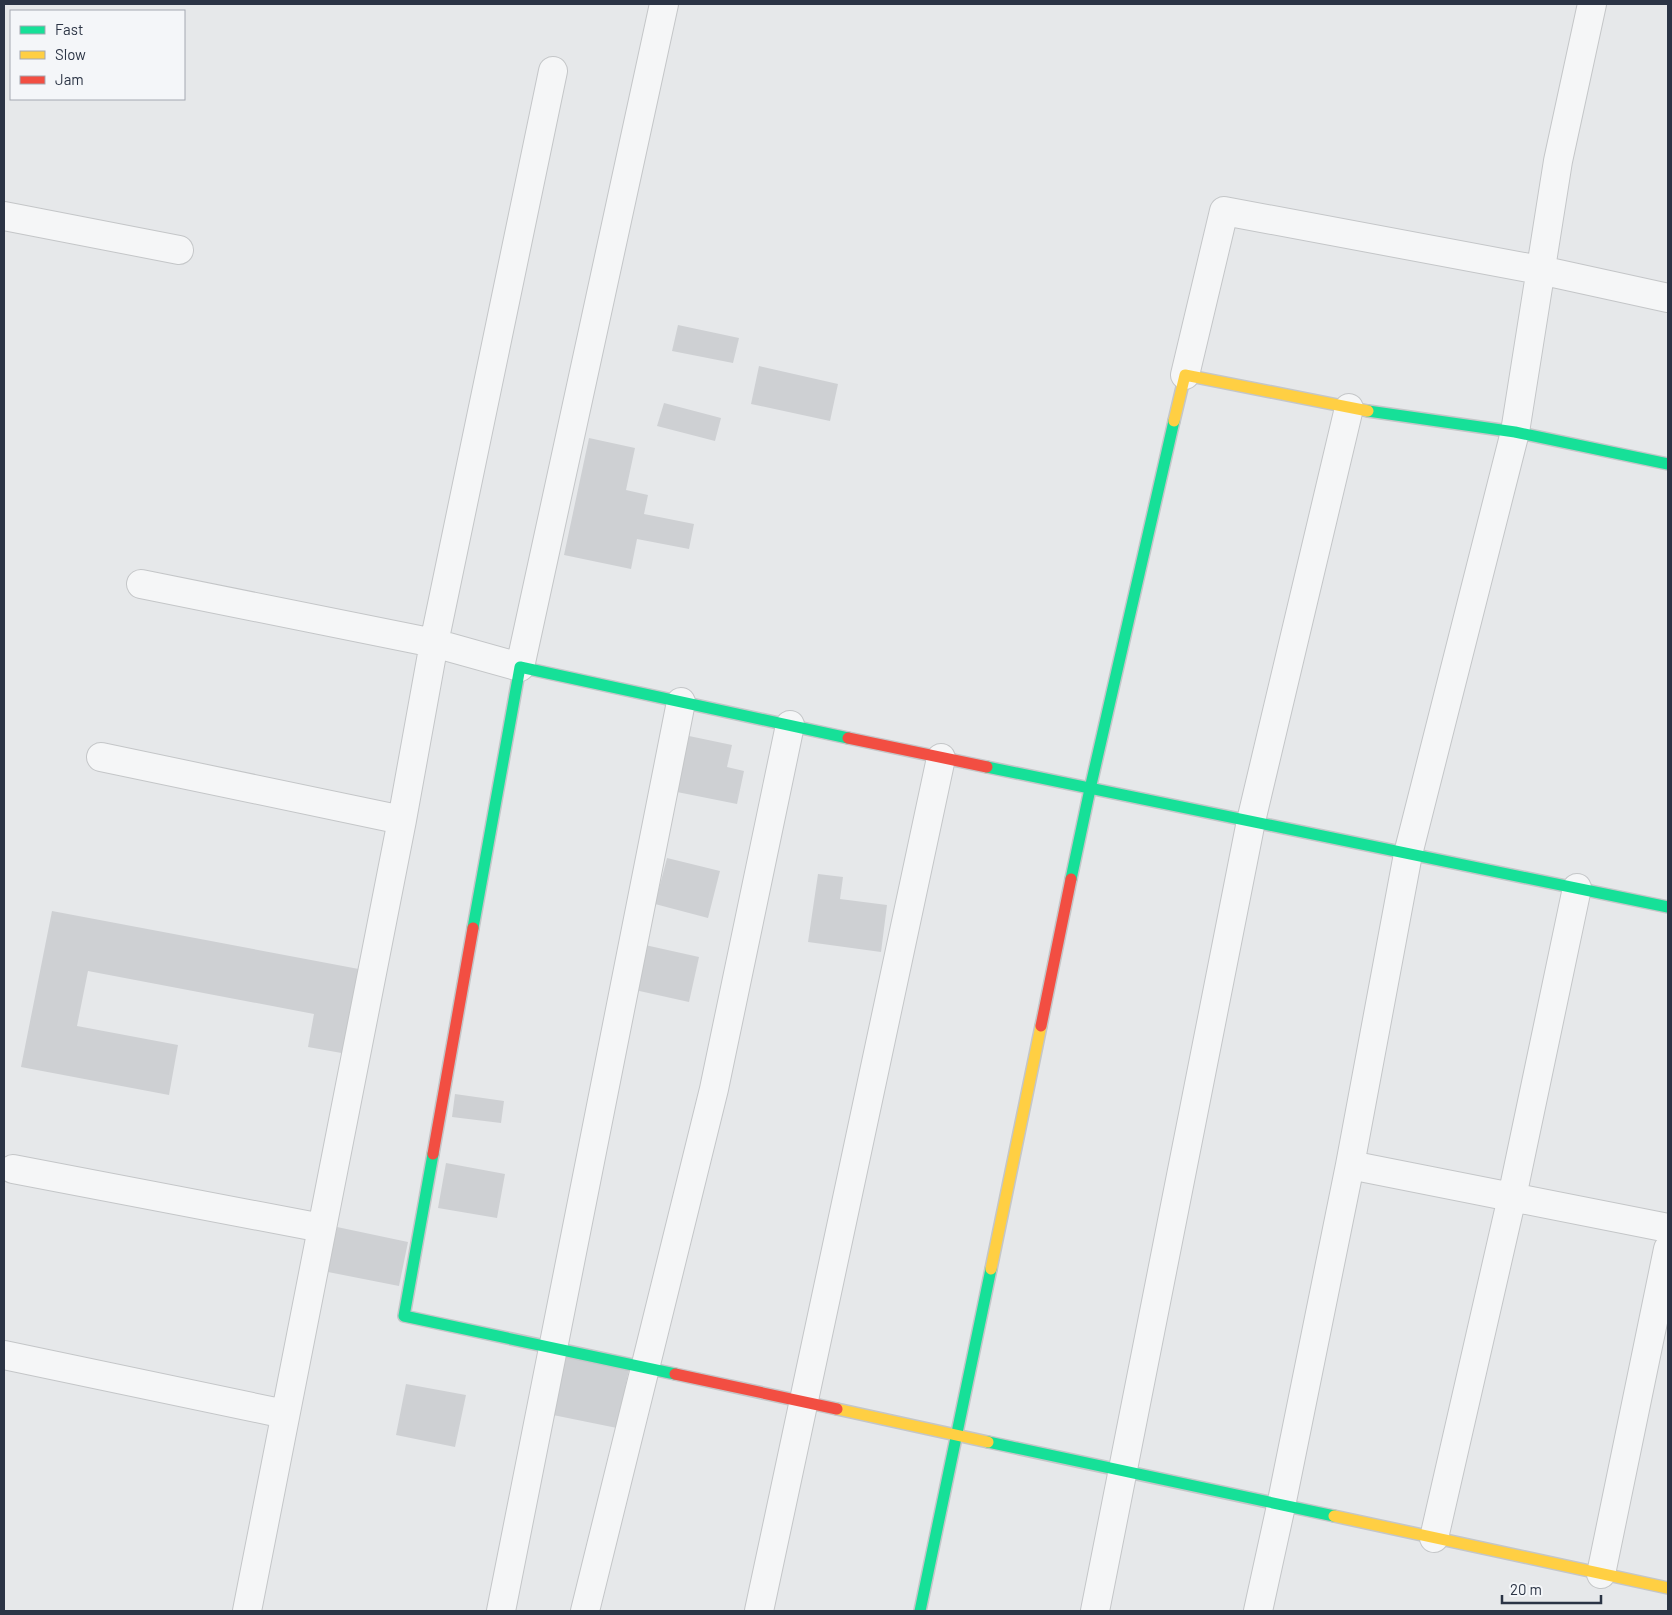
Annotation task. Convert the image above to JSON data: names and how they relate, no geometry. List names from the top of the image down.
{
  "legend": ["Fast", "Slow", "Jam"],
  "scale_bar": "20 m"
}
